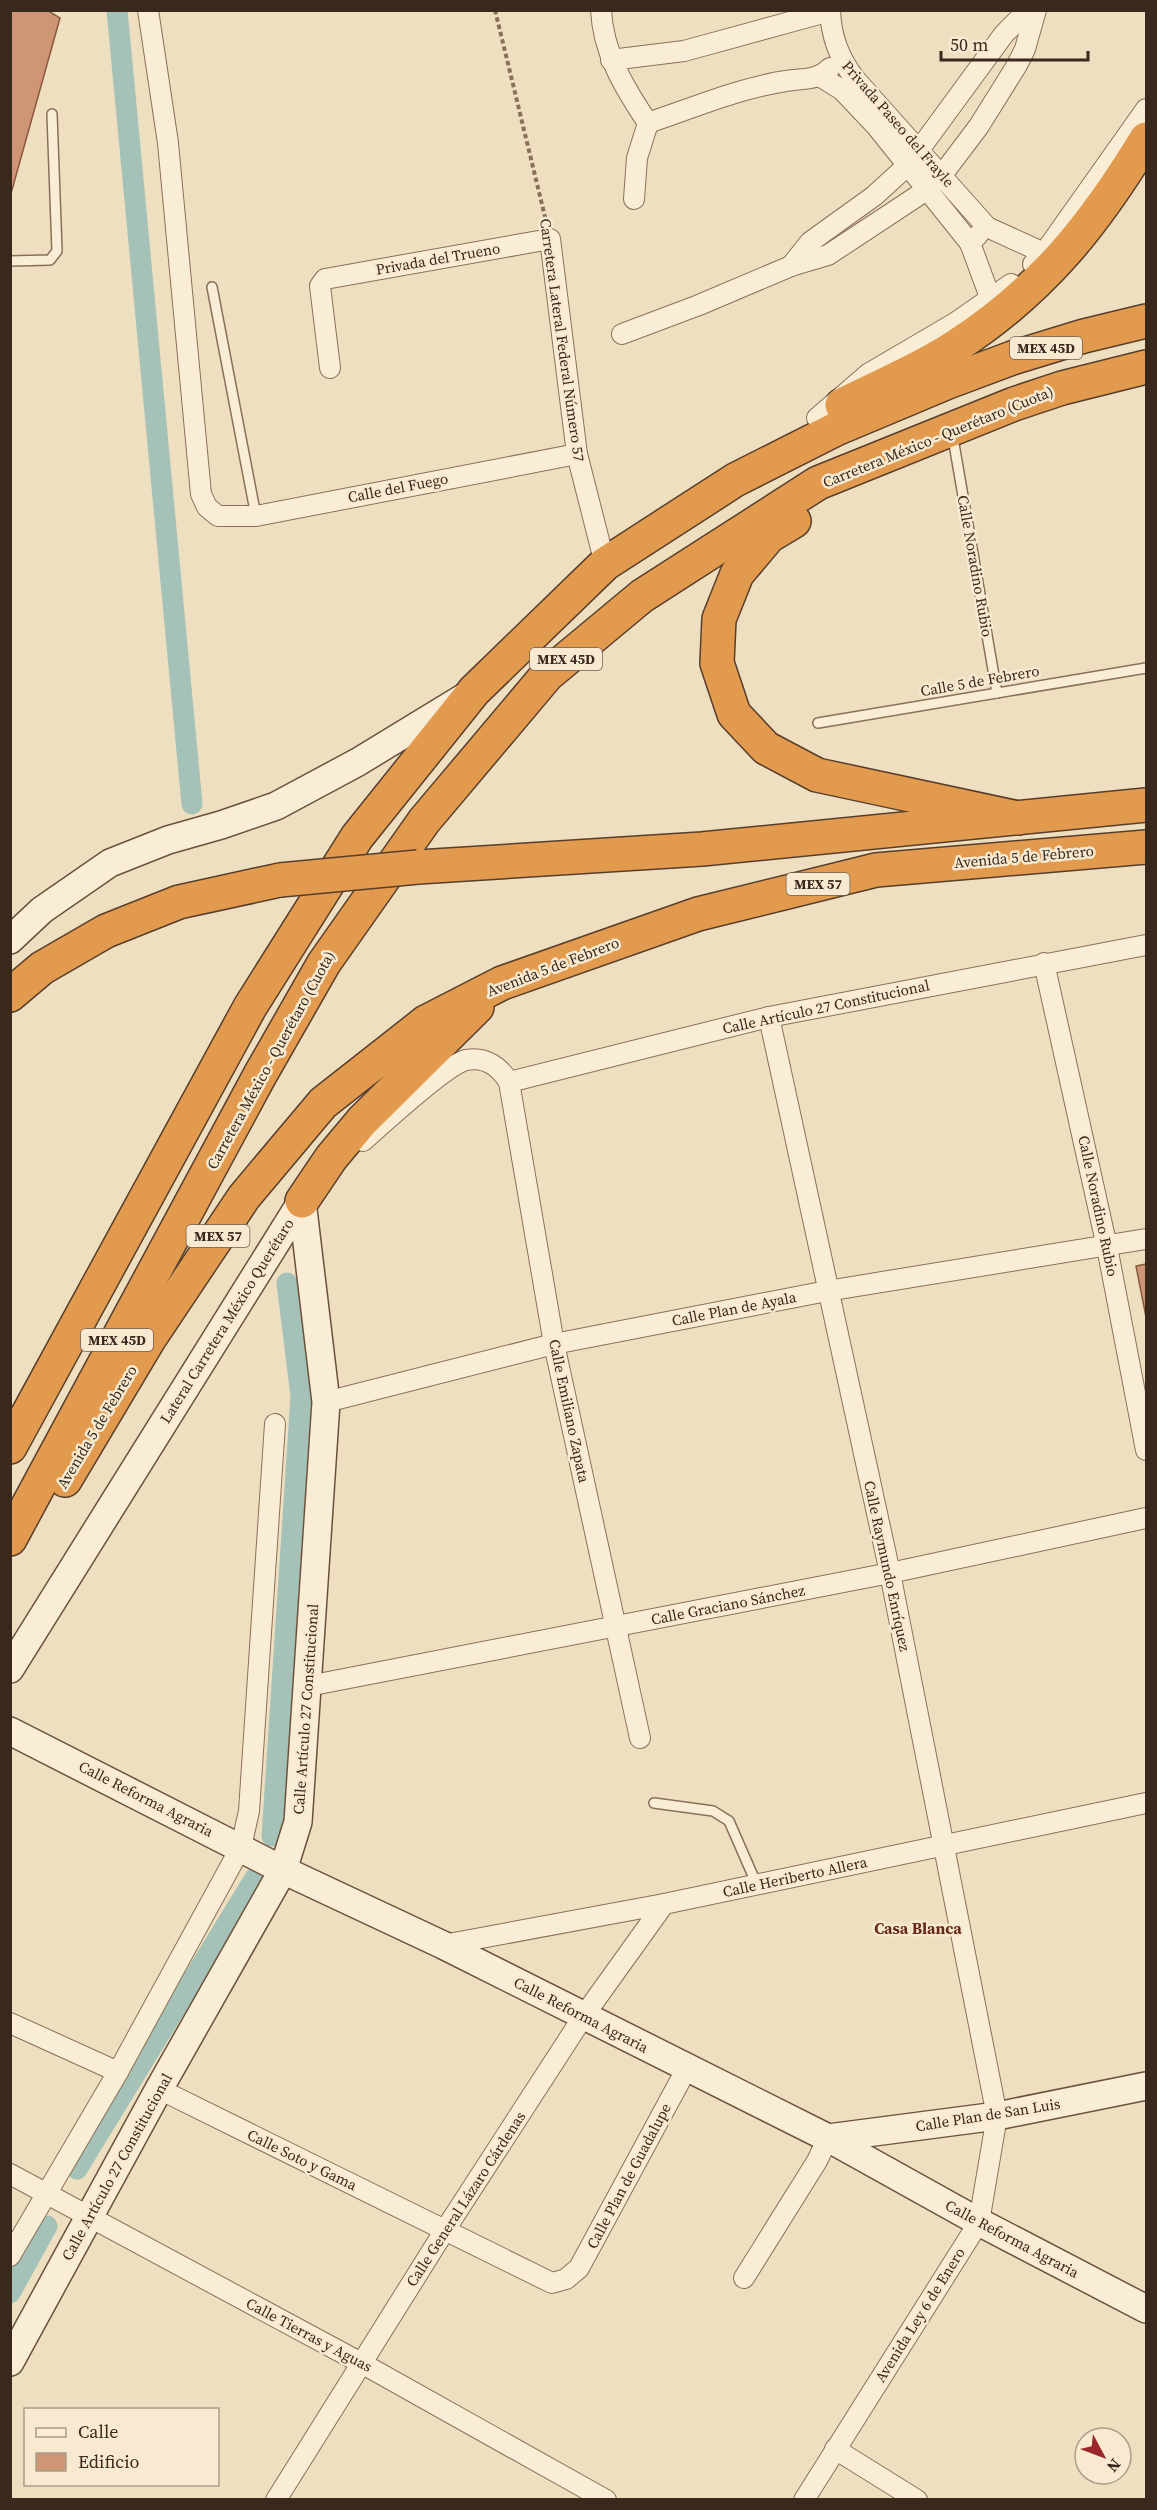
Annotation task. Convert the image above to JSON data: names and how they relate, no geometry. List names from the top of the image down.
{
  "streets": {
    "highway": [
      "MEX 45D",
      "Carretera México - Querétaro (Cuota)",
      "Avenida 5 de Febrero",
      "MEX 57"
    ],
    "street": [
      "Privada Paseo del Frayle",
      "Privada del Trueno",
      "Carretera Lateral Federal Número 57",
      "Calle del Fuego",
      "Calle Noradino Rubio",
      "Calle Artículo 27 Constitucional",
      "Calle Plan de Ayala",
      "Lateral Carretera México Querétaro",
      "Calle Emiliano Zapata",
      "Calle Raymundo Enríquez",
      "Calle Graciano Sánchez",
      "Calle Reforma Agraria",
      "Calle Heriberto Allera",
      "Calle Plan de San Luis",
      "Calle Soto y Gama",
      "Calle Plan de Guadalupe",
      "Calle General Lázaro Cárdenas",
      "Avenida Ley 6 de Enero",
      "Calle Tierras y Aguas"
    ],
    "lane": ["Calle 5 de Febrero"]
  },
  "crossings": [
    ["Privada del Trueno", "Carretera Lateral Federal Número 57"],
    ["Carretera Lateral Federal Número 57", "MEX 45D"],
    ["Carretera Lateral Federal Número 57", "Calle del Fuego"],
    ["Calle Noradino Rubio", "Calle 5 de Febrero"],
    ["Calle Noradino Rubio", "Calle Artículo 27 Constitucional"],
    ["Calle Noradino Rubio", "Calle Plan de Ayala"],
    ["Calle Artículo 27 Constitucional", "Calle Plan de Ayala"],
    ["Calle Artículo 27 Constitucional", "Lateral Carretera México Querétaro"],
    ["Calle Artículo 27 Constitucional", "Calle Emiliano Zapata"],
    ["Calle Artículo 27 Constitucional", "Calle Raymundo Enríquez"],
    ["Calle Artículo 27 Constitucional", "Calle Graciano Sánchez"],
    ["Calle Artículo 27 Constitucional", "Calle Reforma Agraria"],
    ["Calle Artículo 27 Constitucional", "Calle Soto y Gama"],
    ["Calle Artículo 27 Constitucional", "Calle Tierras y Aguas"],
    ["Calle Plan de Ayala", "Calle Emiliano Zapata"],
    ["Calle Plan de Ayala", "Calle Raymundo Enríquez"],
    ["Lateral Carretera México Querétaro", "Calle Emiliano Zapata"],
    ["Calle Emiliano Zapata", "Calle Graciano Sánchez"],
    ["Calle Raymundo Enríquez", "Calle Graciano Sánchez"],
    ["Calle Raymundo Enríquez", "Calle Heriberto Allera"],
    ["Calle Raymundo Enríquez", "Calle Plan de San Luis"],
    ["Calle Raymundo Enríquez", "Avenida Ley 6 de Enero"],
    ["Calle Reforma Agraria", "Calle Heriberto Allera"],
    ["Calle Reforma Agraria", "Calle Plan de San Luis"],
    ["Calle Reforma Agraria", "Calle Plan de Guadalupe"],
    ["Calle Reforma Agraria", "Calle General Lázaro Cárdenas"],
    ["Calle Reforma Agraria", "Avenida Ley 6 de Enero"],
    ["Calle Heriberto Allera", "Calle General Lázaro Cárdenas"],
    ["Calle Plan de San Luis", "Avenida Ley 6 de Enero"],
    ["Calle Soto y Gama", "Calle Plan de Guadalupe"],
    ["Calle Soto y Gama", "Calle General Lázaro Cárdenas"],
    ["Calle General Lázaro Cárdenas", "Calle Tierras y Aguas"]
  ],
  "districts": ["Casa Blanca"],
  "legend": ["Calle", "Edificio"],
  "scale_bar": "50 m",
  "north": "bottom right"
}
